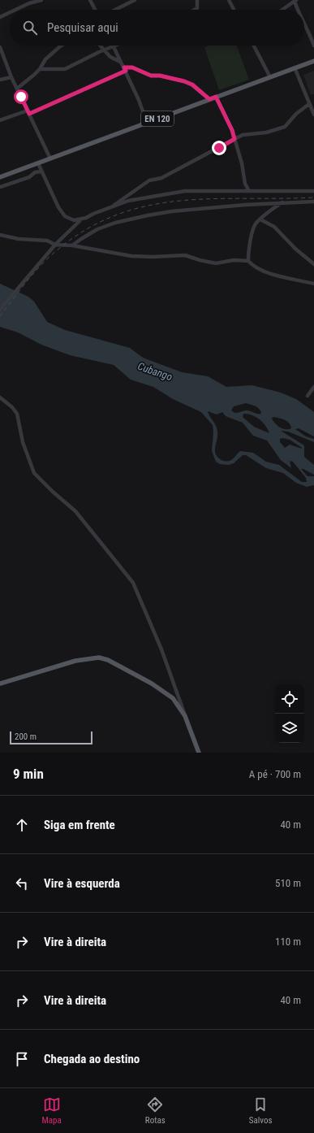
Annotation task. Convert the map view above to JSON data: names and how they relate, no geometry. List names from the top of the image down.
{
  "streets": {
    "main road": ["EN 120"]
  },
  "water": ["Cubango"],
  "scale_bar": "200 m",
  "page": {
    "search": "Pesquisar aqui",
    "scale": "200 m",
    "heading": ["9 min", "A pé · 700 m"],
    "list": [
      ["Siga em frente", "40 m"],
      ["Vire à esquerda", "510 m"],
      ["Vire à direita", "110 m"],
      ["Vire à direita", "40 m"],
      "Chegada ao destino"
    ],
    "nav": ["Mapa", "Rotas", "Salvos"]
  }
}
